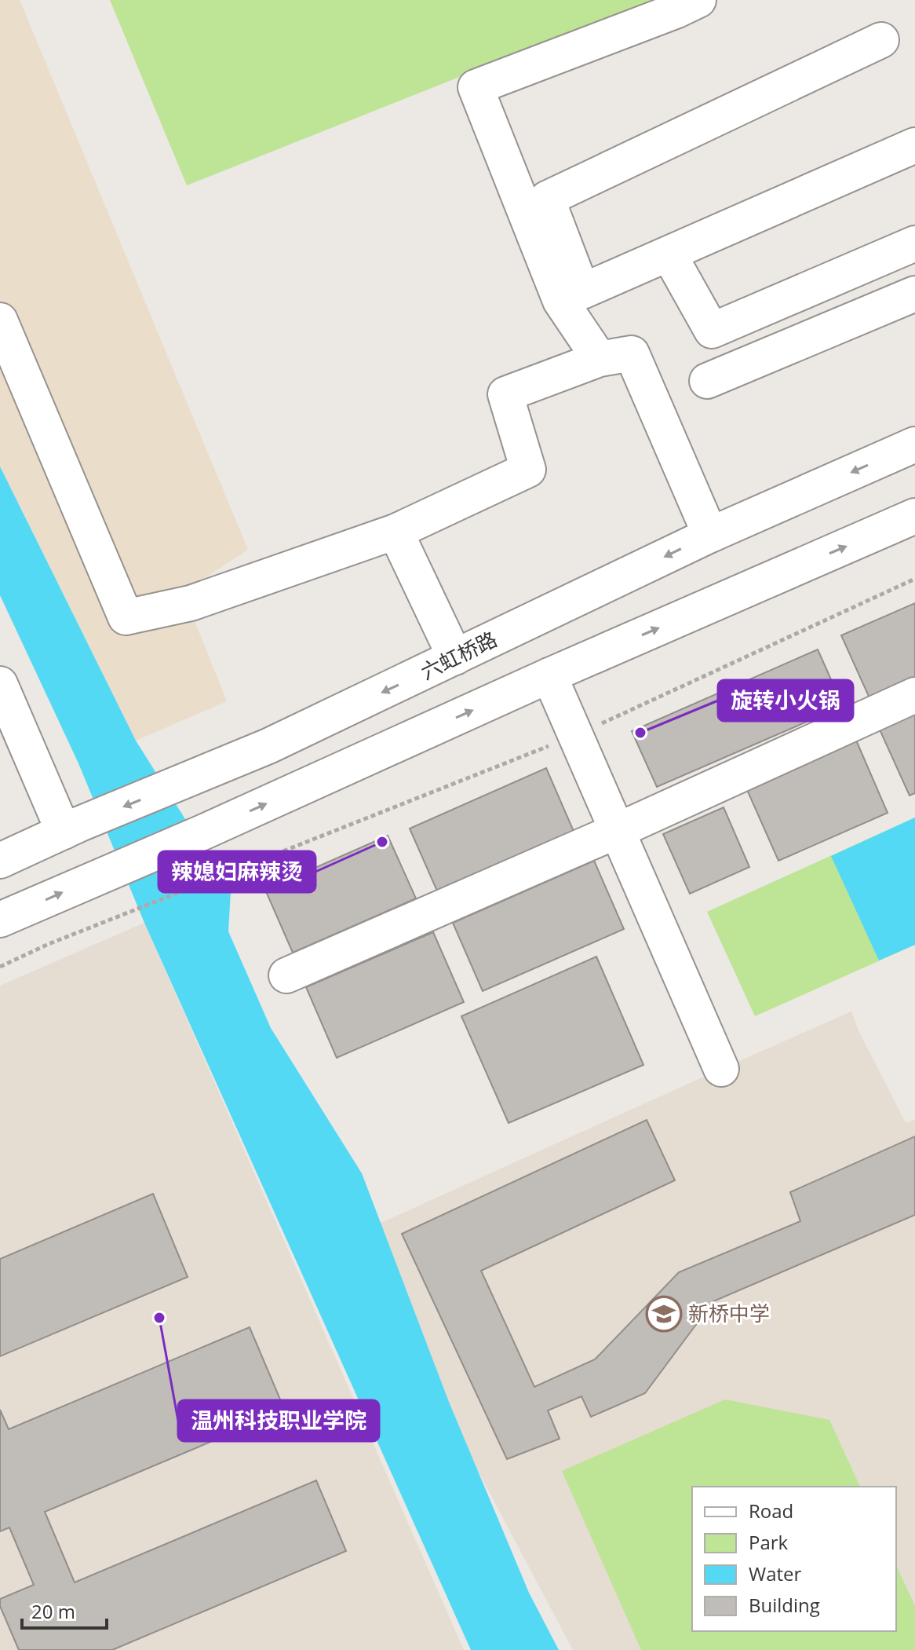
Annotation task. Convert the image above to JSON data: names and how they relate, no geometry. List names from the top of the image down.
{
  "streets": {
    "main road": ["六虹桥路"]
  },
  "places": {
    "other": ["旋转小火锅", "辣媳妇麻辣烫", "温州科技职业学院"],
    "school or university": ["新桥中学"]
  },
  "legend": [
    "Road",
    "Park",
    "Water",
    "Building"
  ],
  "scale_bar": "20 m"
}
